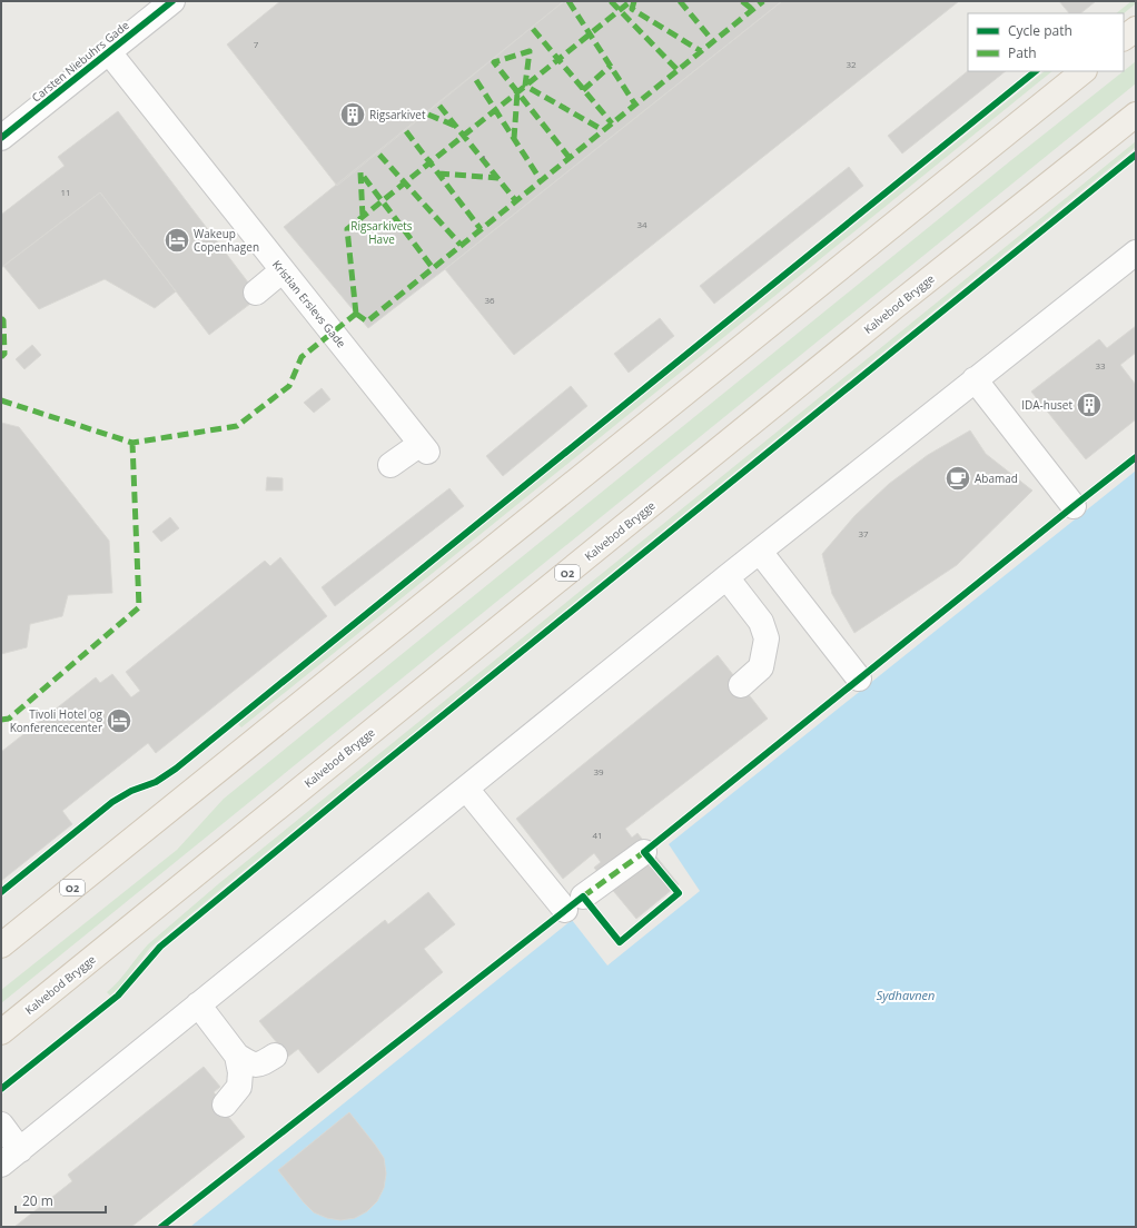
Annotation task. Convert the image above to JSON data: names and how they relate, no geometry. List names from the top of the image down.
{
  "streets": {
    "main road": ["Kalvebod Brygge", "O2"],
    "street": ["Carsten Niebuhrs Gade", "Kristian Erslevs Gade"]
  },
  "crossings": [
    ["Carsten Niebuhrs Gade", "Kristian Erslevs Gade"]
  ],
  "water": ["Sydhavnen"],
  "parks": ["Rigsarkivets Have"],
  "places": {
    "building": ["Rigsarkivet", "IDA-huset"],
    "hotel": ["Wakeup Copenhagen", "Tivoli Hotel og Konferencecenter"],
    "cafe": ["Abamad"]
  },
  "house_numbers": [
    "7",
    "32",
    "1",
    "11",
    "34",
    "36",
    "33",
    "37",
    "39",
    "41"
  ],
  "legend": ["Cycle path", "Path"],
  "scale_bar": "20 m"
}
